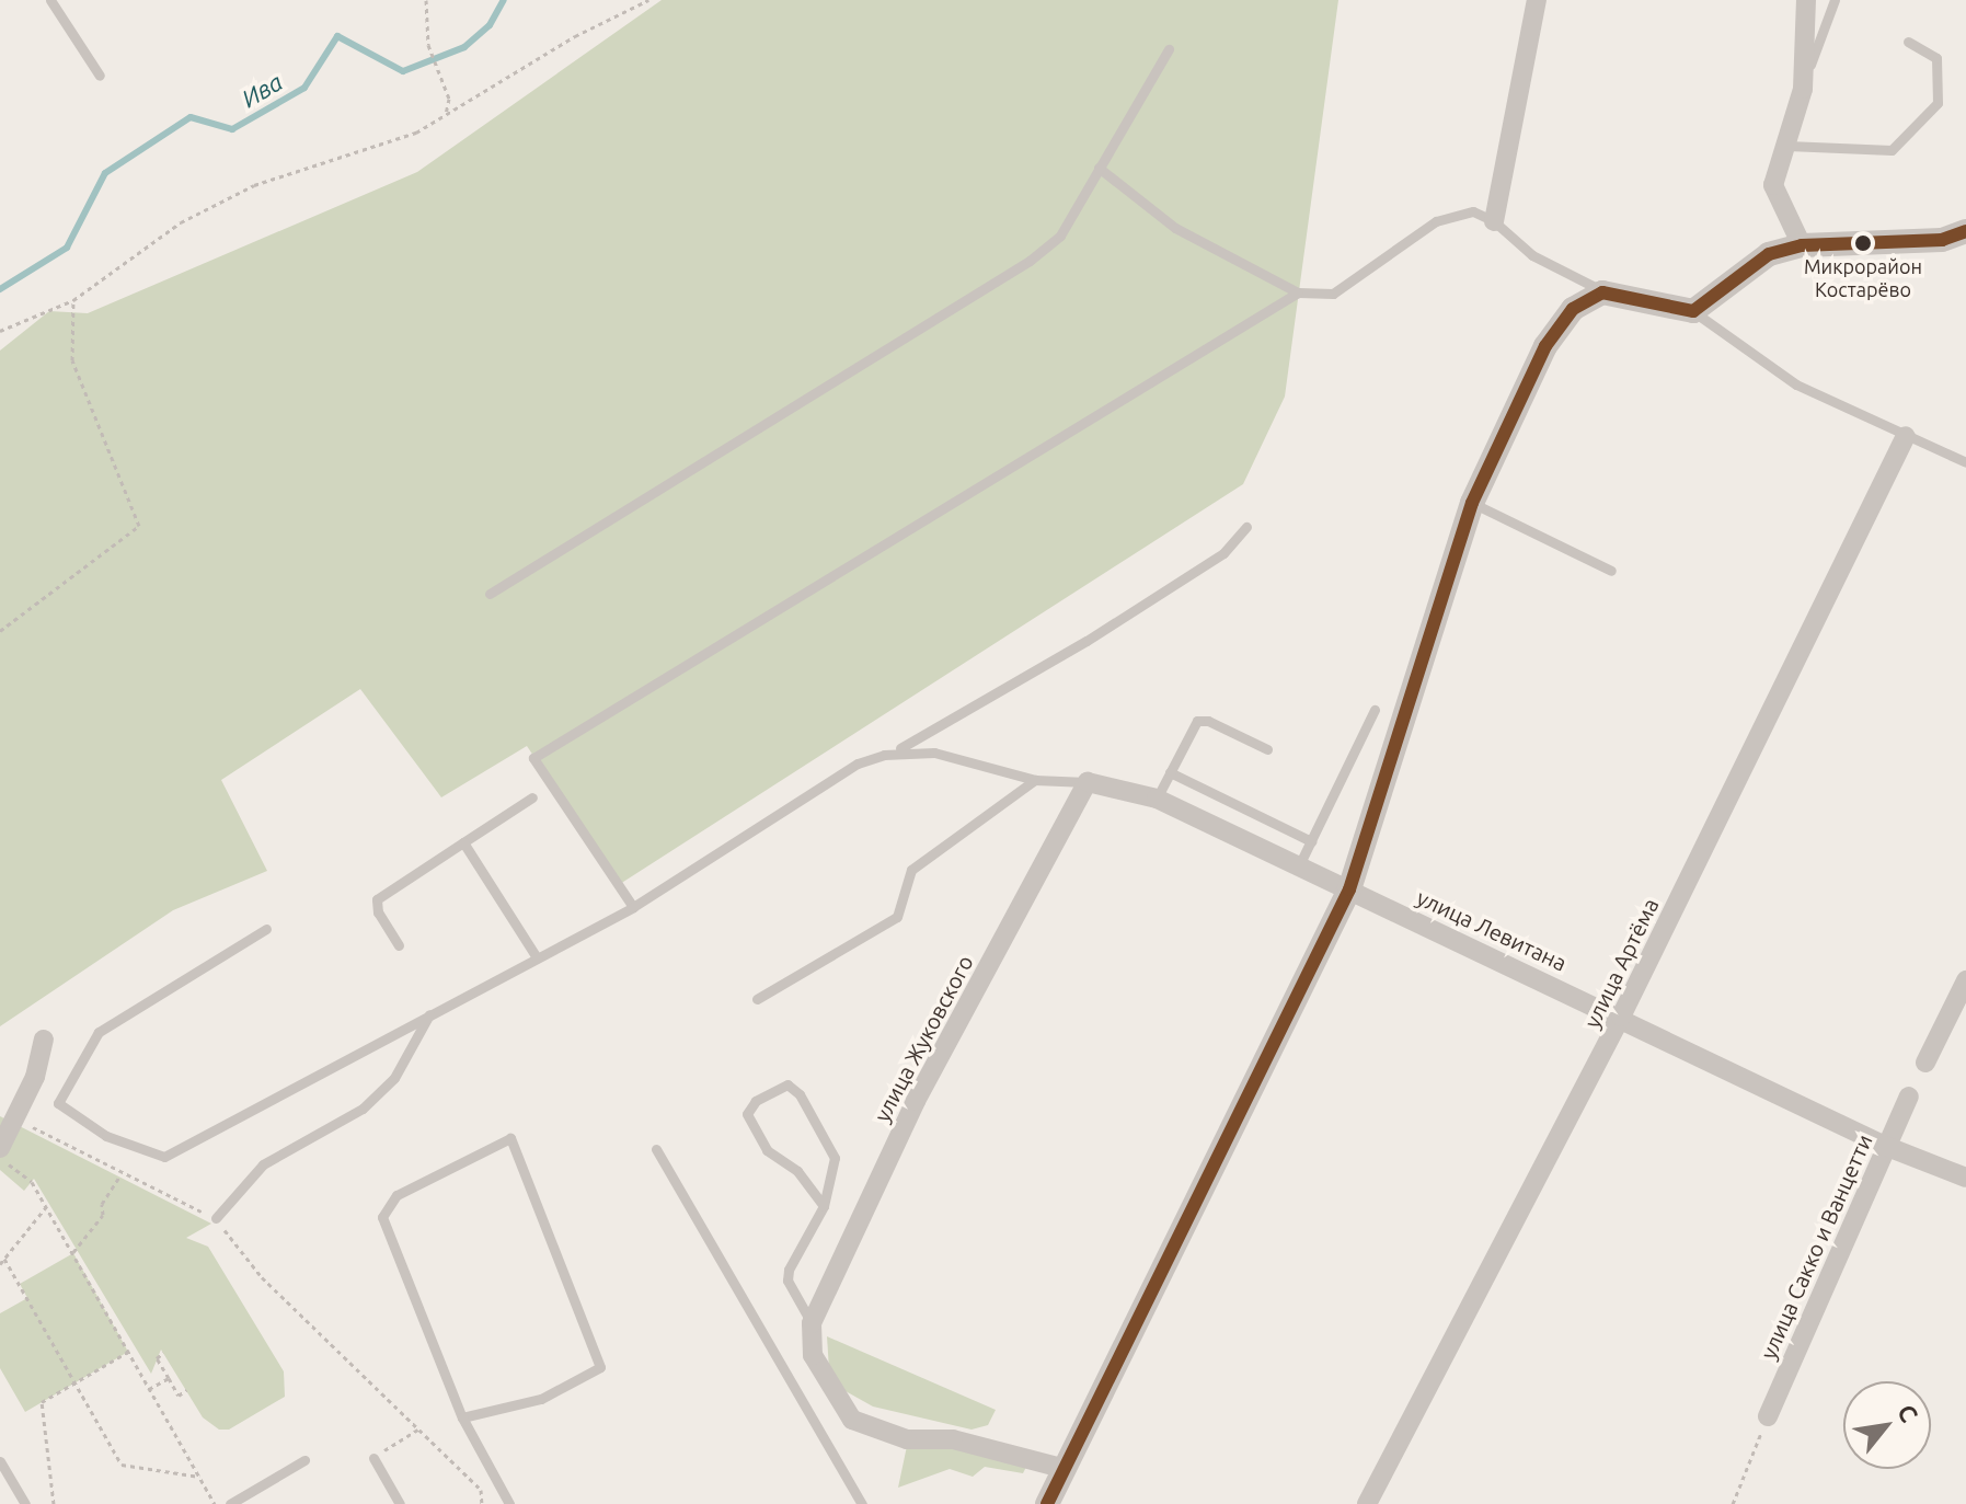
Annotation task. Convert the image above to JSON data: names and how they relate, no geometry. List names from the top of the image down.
{
  "streets": {
    "street": [
      "улица Левитана",
      "улица Артёма",
      "улица Жуковского",
      "улица Сакко и Ванцетти"
    ]
  },
  "crossings": [
    ["улица Левитана", "улица Артёма"],
    ["улица Левитана", "улица Жуковского"],
    ["улица Левитана", "улица Сакко и Ванцетти"]
  ],
  "water": ["Ива"],
  "places": ["Микрорайон Костарёво"],
  "north": "top right"
}
